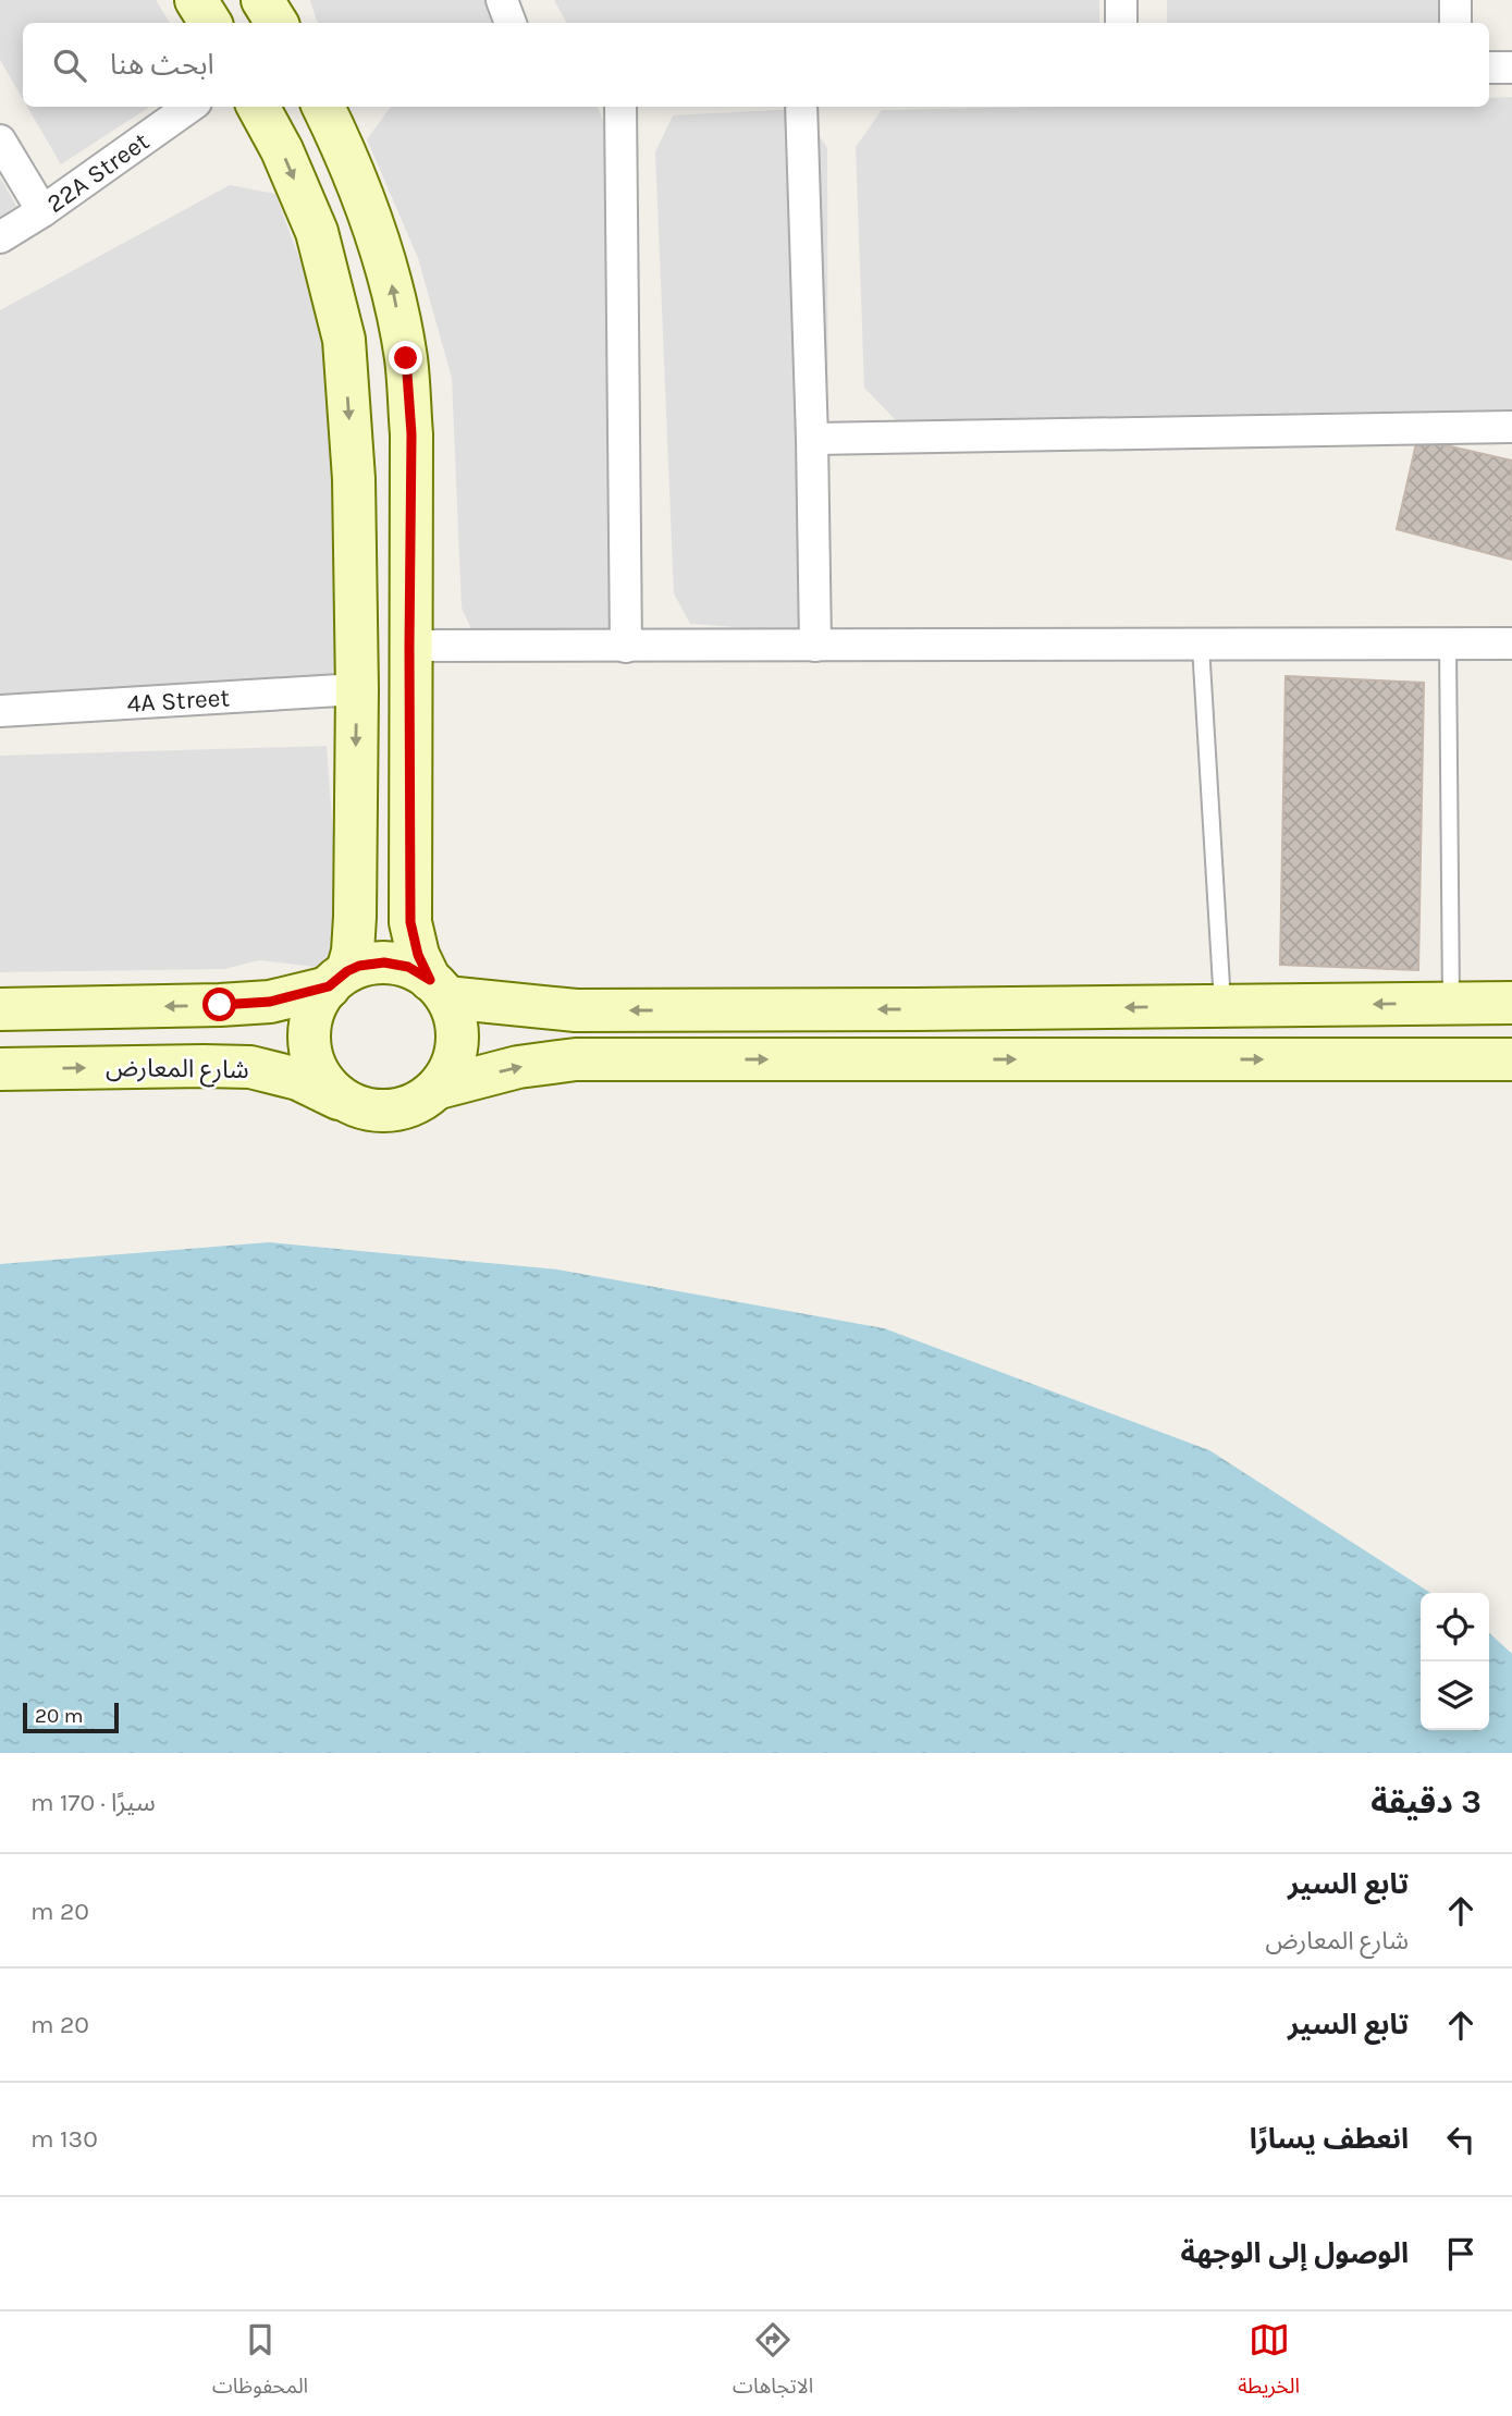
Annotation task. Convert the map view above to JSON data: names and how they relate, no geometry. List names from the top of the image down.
{
  "streets": {
    "street": ["22A Street", "4A Street", "شارع المعارض"]
  },
  "scale_bar": "20 m",
  "page": {
    "search": "ابحث هنا",
    "scale": "20 m",
    "heading": ["3 دقيقة", "سيرًا · 170 m"],
    "list": [
      ["تابع السير", "شارع المعارض", "20 m"],
      ["تابع السير", "20 m"],
      ["انعطف يسارًا", "130 m"],
      "الوصول إلى الوجهة"
    ],
    "nav": ["الخريطة", "الاتجاهات", "المحفوظات"]
  }
}
